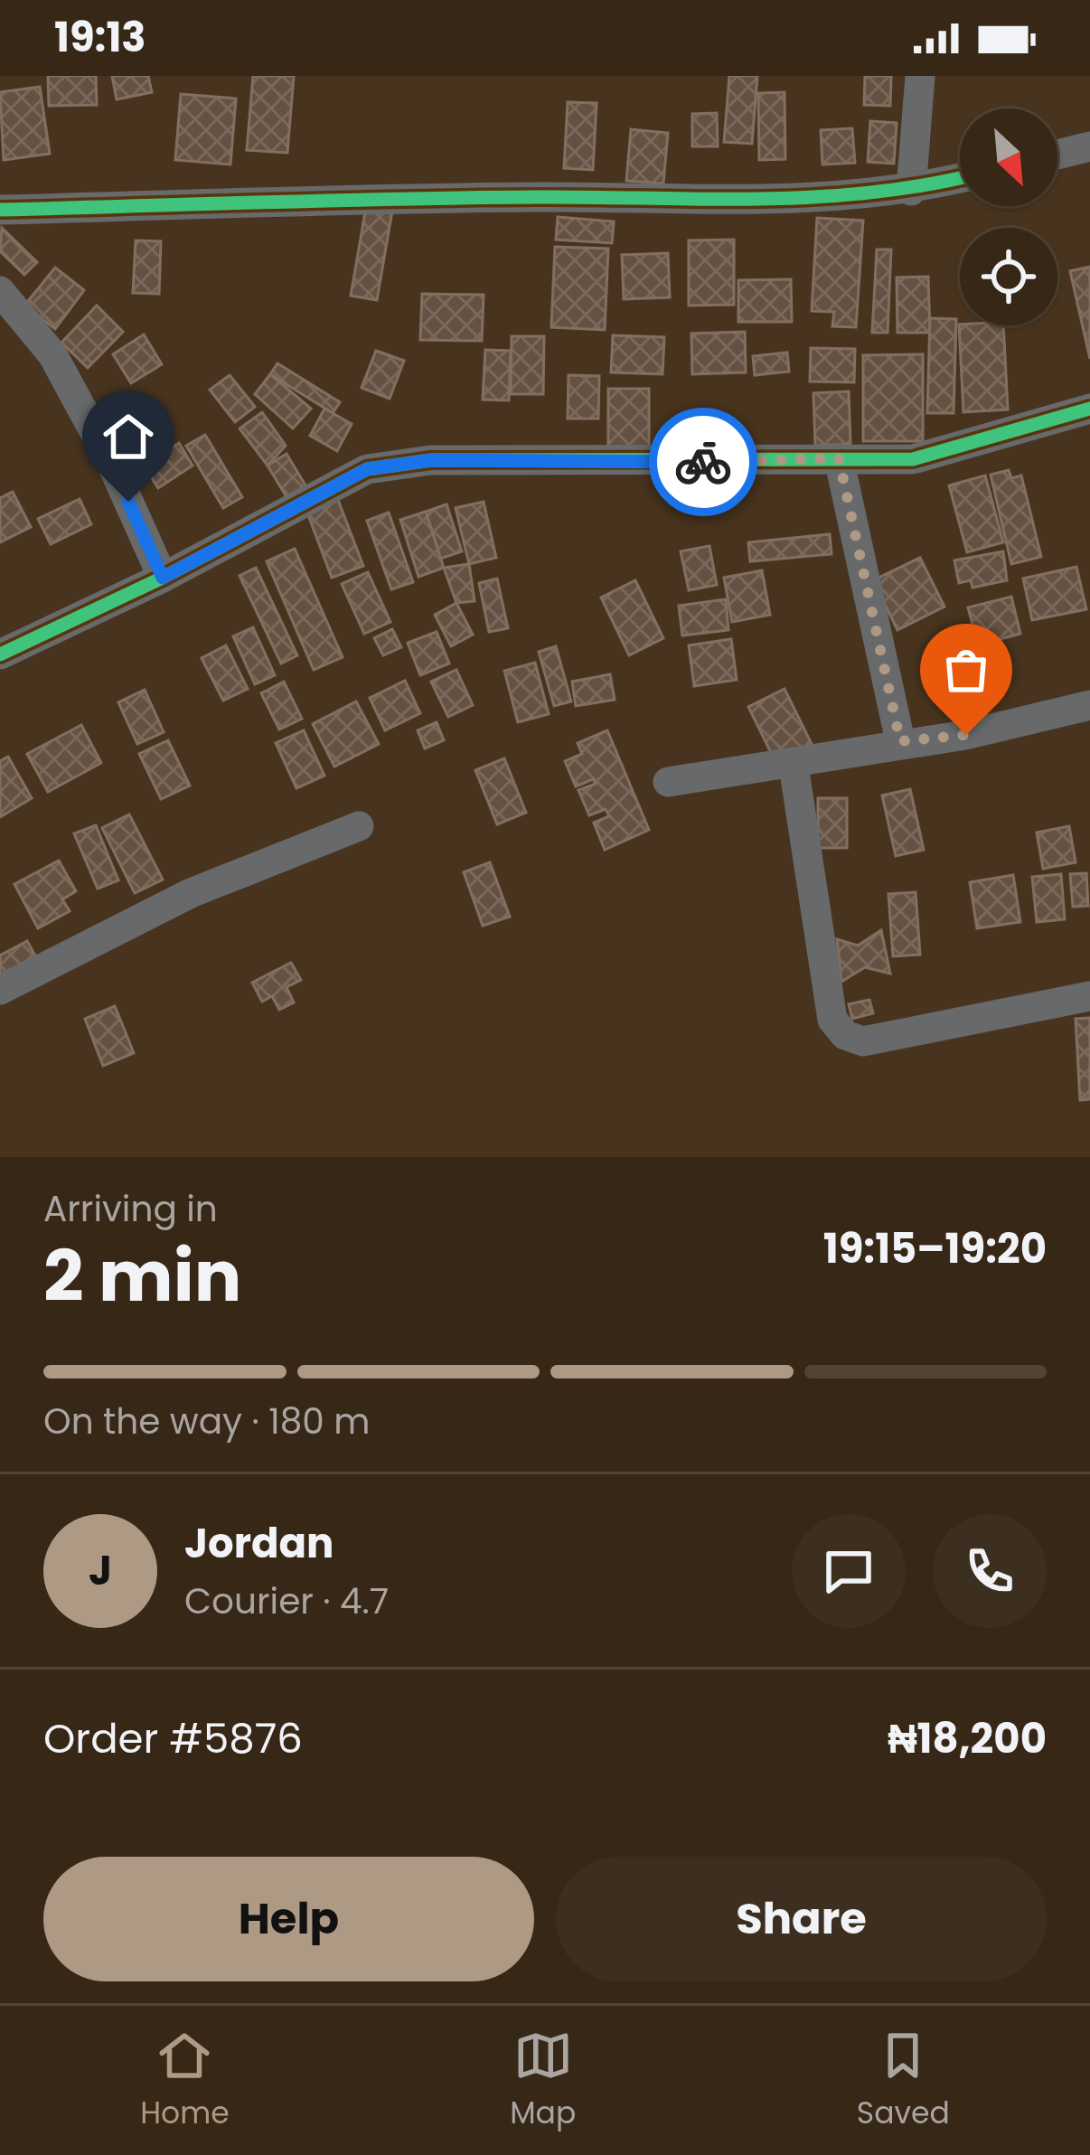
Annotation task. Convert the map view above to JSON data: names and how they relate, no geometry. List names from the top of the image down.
{
  "north": "bottom right",
  "page": {
    "status": "19:13",
    "heading": ["2 min", "Arriving in", "19:15–19:20"],
    "panel": [
      "Jordan",
      "Courier · 4.7",
      "Order #5876",
      "₦18,200"
    ],
    "bar": "On the way · 180 m",
    "round": "J",
    "buttons": ["Help", "Share"],
    "tabs": ["Home", "Map", "Saved"]
  }
}
